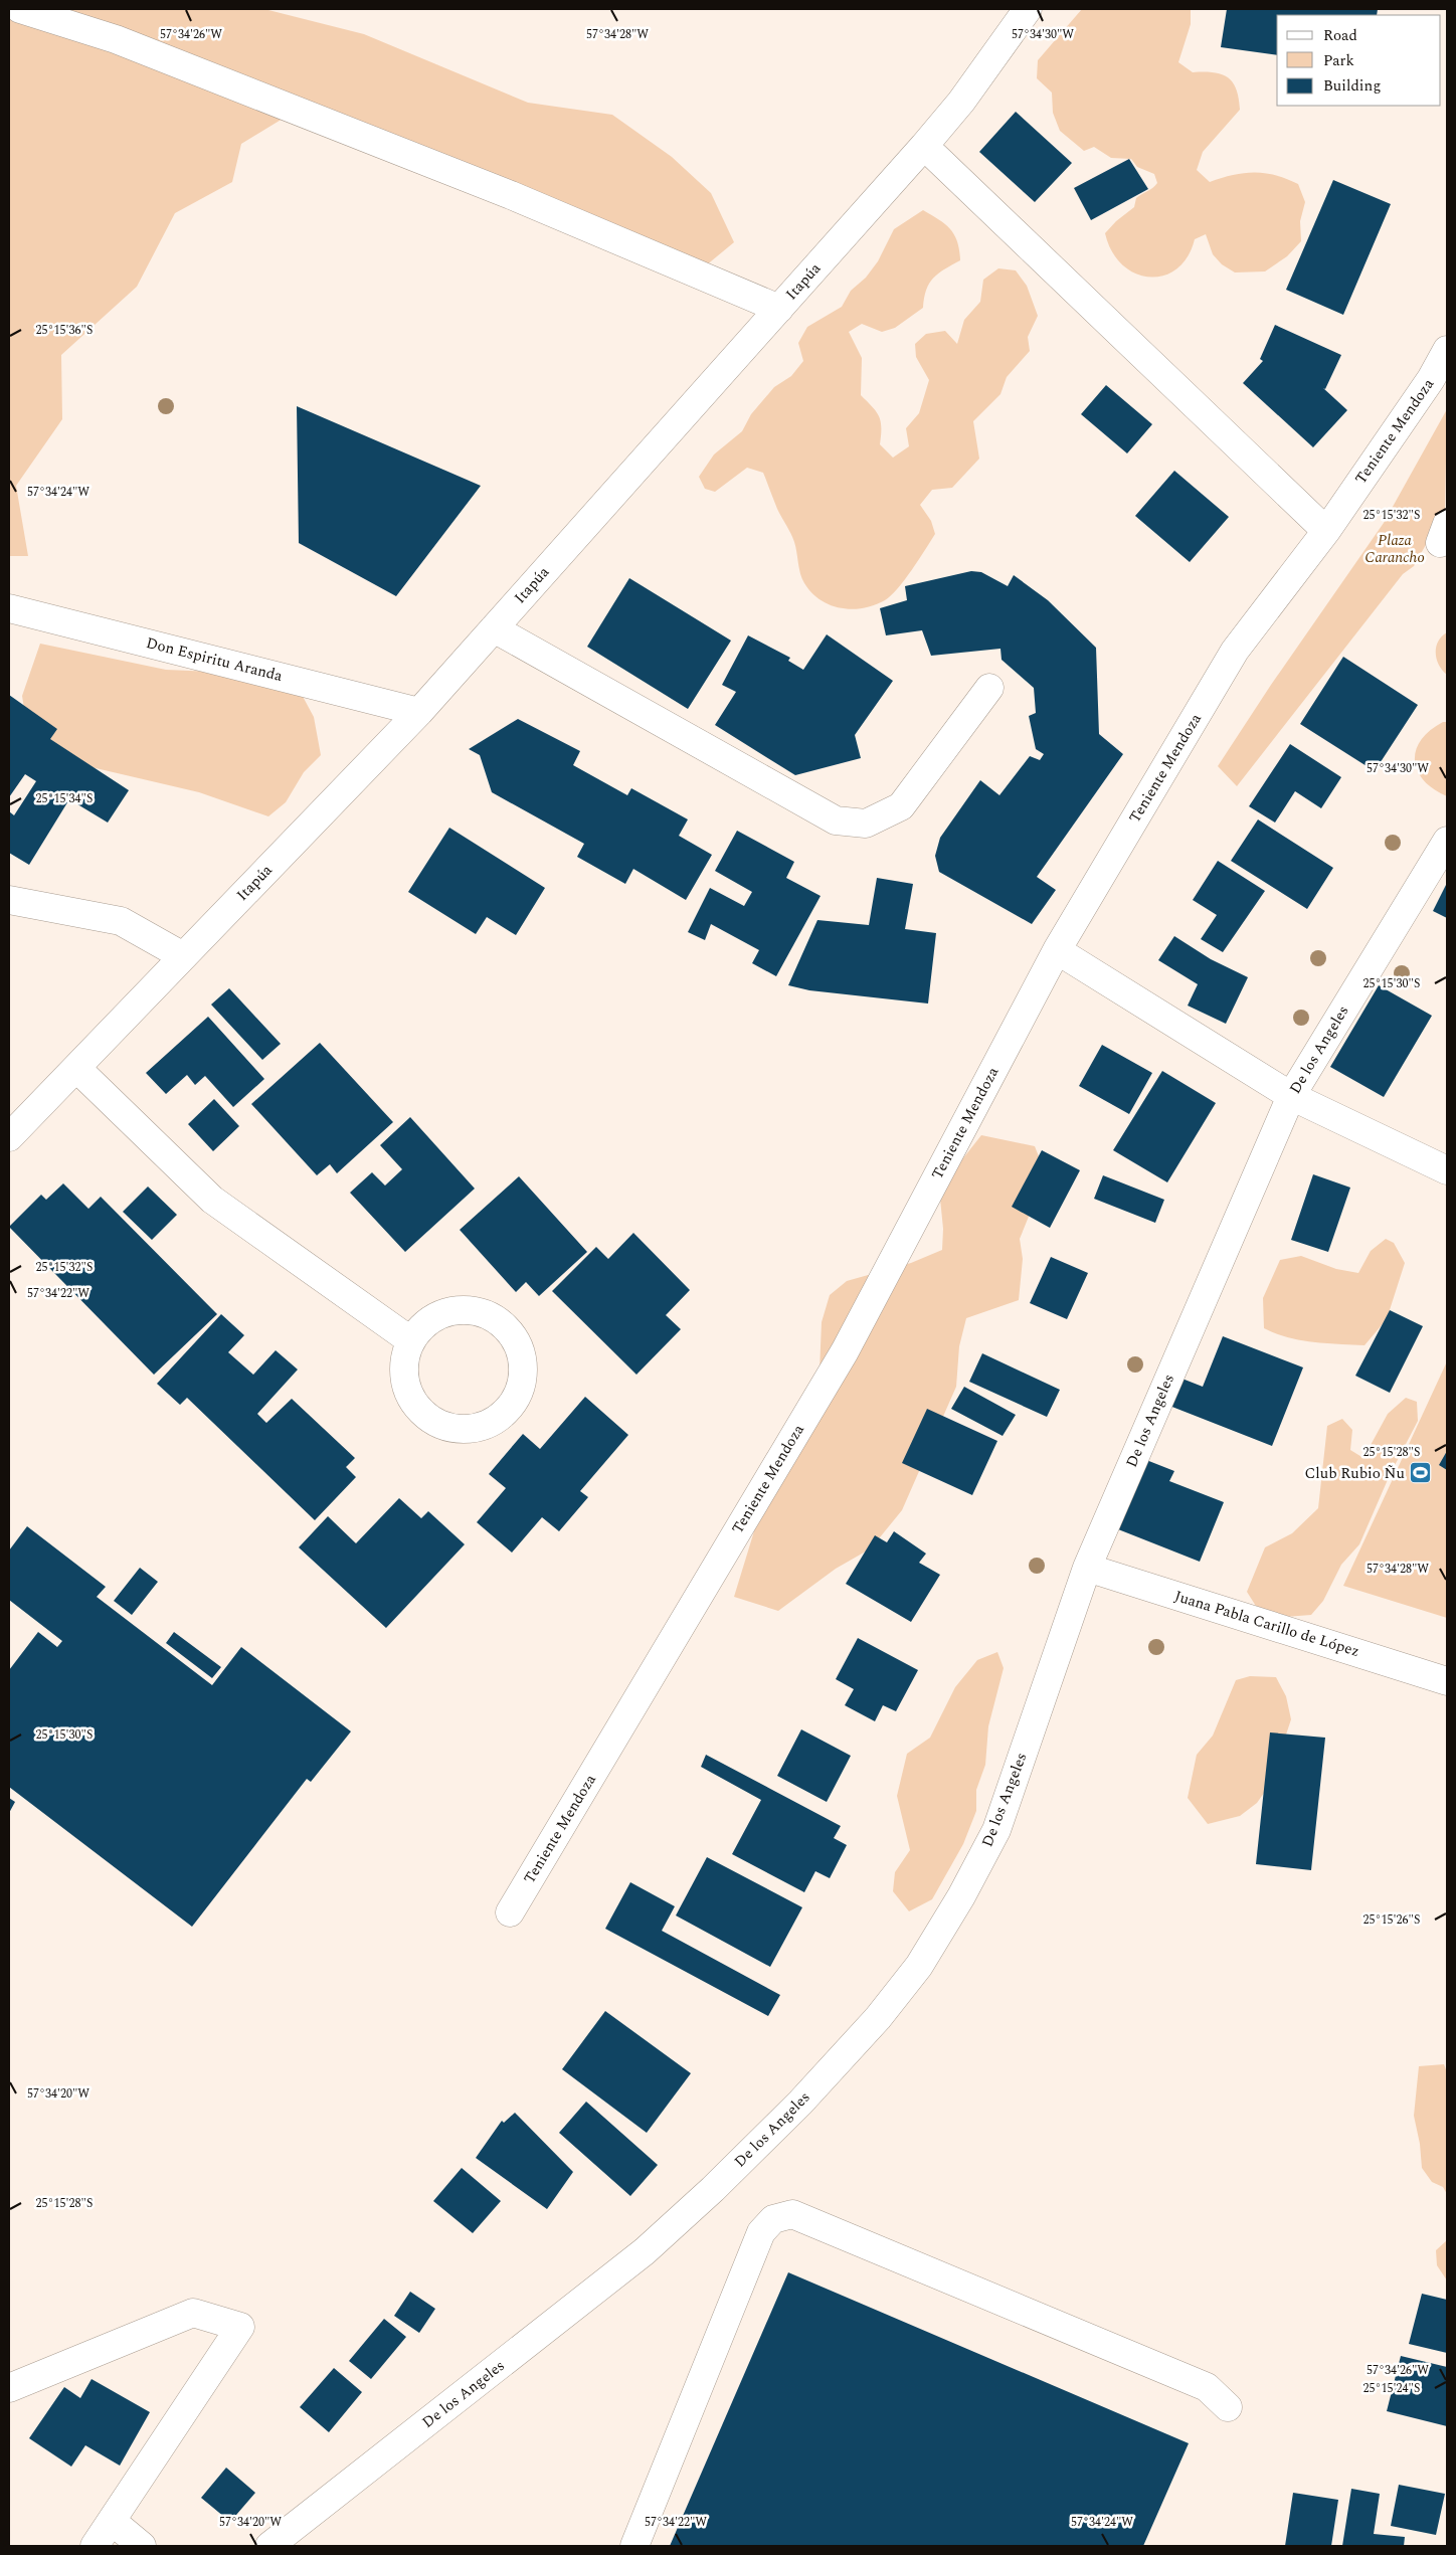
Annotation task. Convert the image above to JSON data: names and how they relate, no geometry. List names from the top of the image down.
{
  "streets": {
    "street": [
      "Itapúa",
      "Teniente Mendoza",
      "Don Espiritu Aranda",
      "De los Angeles",
      "Juana Pabla Carillo de López"
    ]
  },
  "crossings": [
    ["Itapúa", "Don Espiritu Aranda"],
    ["De los Angeles", "Juana Pabla Carillo de López"]
  ],
  "parks": ["Plaza Carancho"],
  "places": {
    "sports": ["Club Rubio Ñu"]
  },
  "legend": ["Road", "Park", "Building"],
  "coordinates": [
    "57°34'26\"W",
    "57°34'28\"W",
    "57°34'30\"W",
    "25°15'36\"S",
    "57°34'24\"W",
    "25°15'32\"S",
    "25°15'34\"S",
    "25°15'30\"S",
    "57°34'22\"W",
    "25°15'28\"S",
    "25°15'26\"S",
    "57°34'20\"W",
    "25°15'24\"S"
  ]
}
